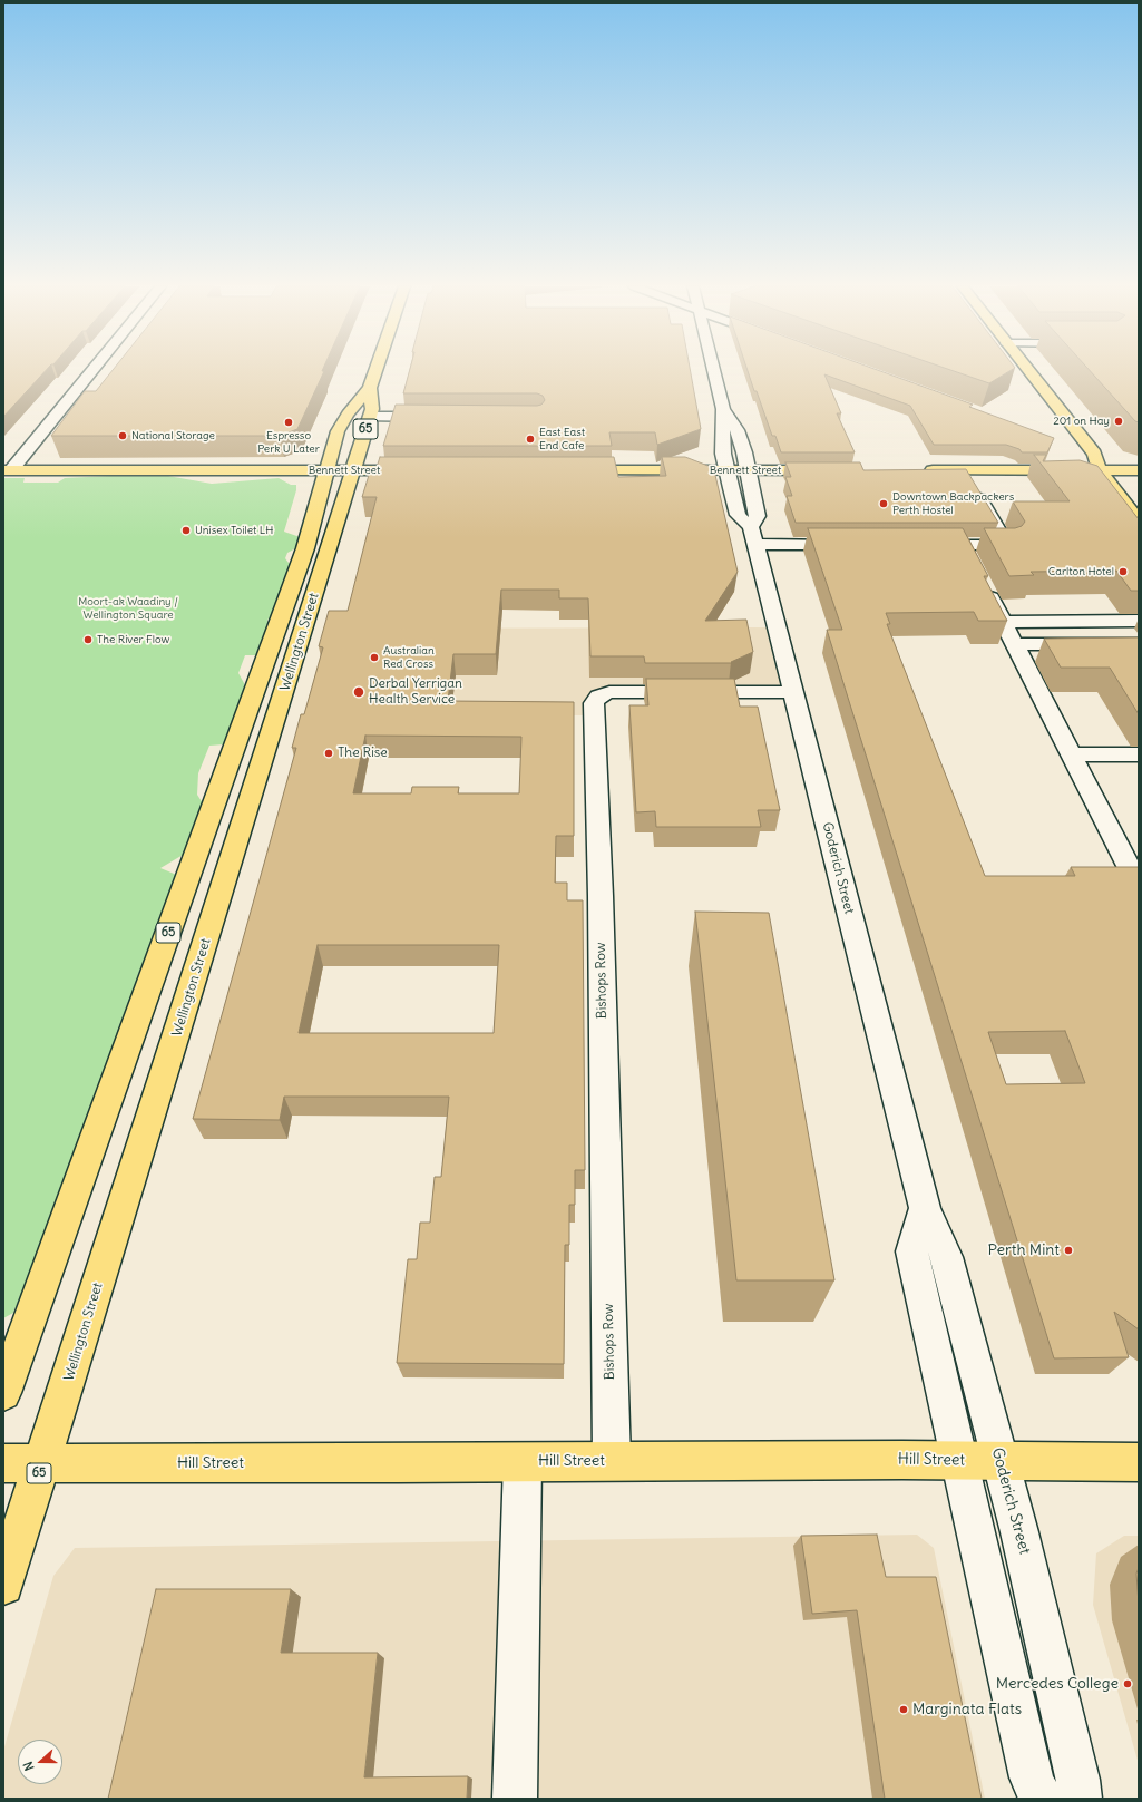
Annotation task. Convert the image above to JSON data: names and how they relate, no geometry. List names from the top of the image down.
{
  "streets": {
    "main road": [
      "65",
      "Bennett Street",
      "Wellington Street",
      "Hill Street"
    ],
    "street": ["Goderich Street", "Bishops Row"]
  },
  "crossings": [
    ["Bennett Street", "Wellington Street"],
    ["Bennett Street", "Goderich Street"],
    ["Wellington Street", "Hill Street"],
    ["Goderich Street", "Bishops Row"],
    ["Goderich Street", "Hill Street"],
    ["Bishops Row", "Hill Street"]
  ],
  "parks": ["Moort-ak Waadiny / Wellington Square"],
  "places": [
    "201 on Hay",
    "Espresso Perk U Later",
    "National Storage",
    "East East End Cafe",
    "Downtown Backpackers Perth Hostel",
    "Unisex Toilet LH",
    "Carlton Hotel",
    "The River Flow",
    "Australian Red Cross",
    "Derbal Yerrigan Health Service",
    "The Rise",
    "Perth Mint",
    "Mercedes College",
    "Marginata Flats"
  ],
  "north": "left"
}
